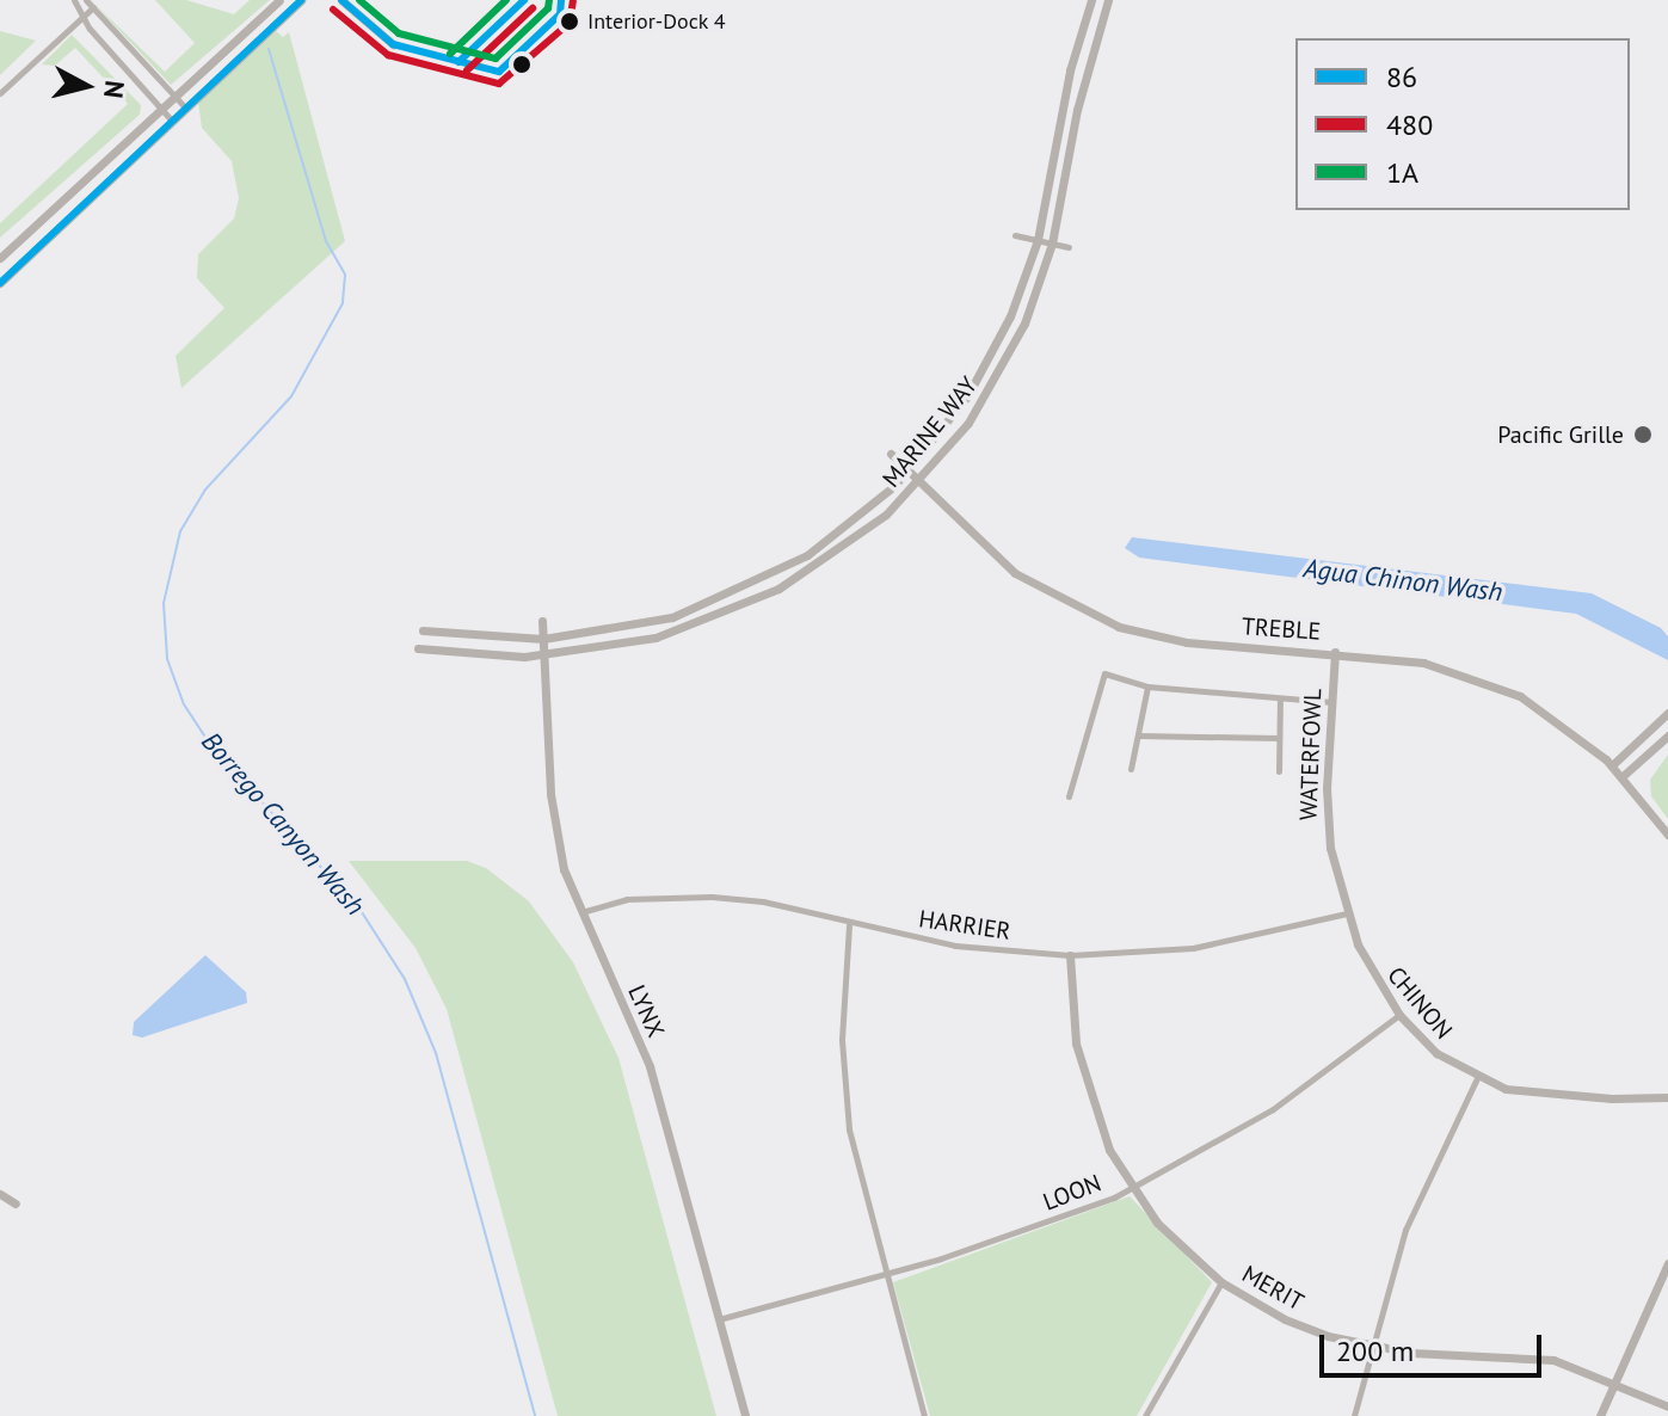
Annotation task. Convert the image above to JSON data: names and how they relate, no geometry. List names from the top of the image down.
{
  "streets": {
    "street": [
      "MARINE WAY",
      "TREBLE",
      "WATERFOWL",
      "HARRIER",
      "CHINON",
      "LYNX",
      "LOON",
      "MERIT"
    ]
  },
  "crossings": [
    ["MARINE WAY", "TREBLE"],
    ["MARINE WAY", "LYNX"],
    ["TREBLE", "WATERFOWL"],
    ["WATERFOWL", "HARRIER"],
    ["WATERFOWL", "CHINON"],
    ["HARRIER", "CHINON"],
    ["HARRIER", "LYNX"],
    ["HARRIER", "MERIT"],
    ["CHINON", "LOON"],
    ["LYNX", "LOON"],
    ["LOON", "MERIT"]
  ],
  "water": ["Agua Chinon Wash", "Borrego Canyon Wash"],
  "places": ["Interior-Dock 4", "Pacific Grille"],
  "lines": ["transit line 86", "transit line 1A", "transit line 480"],
  "legend": ["86", "480", "1A"],
  "scale_bar": "200 m",
  "north": "right"
}
